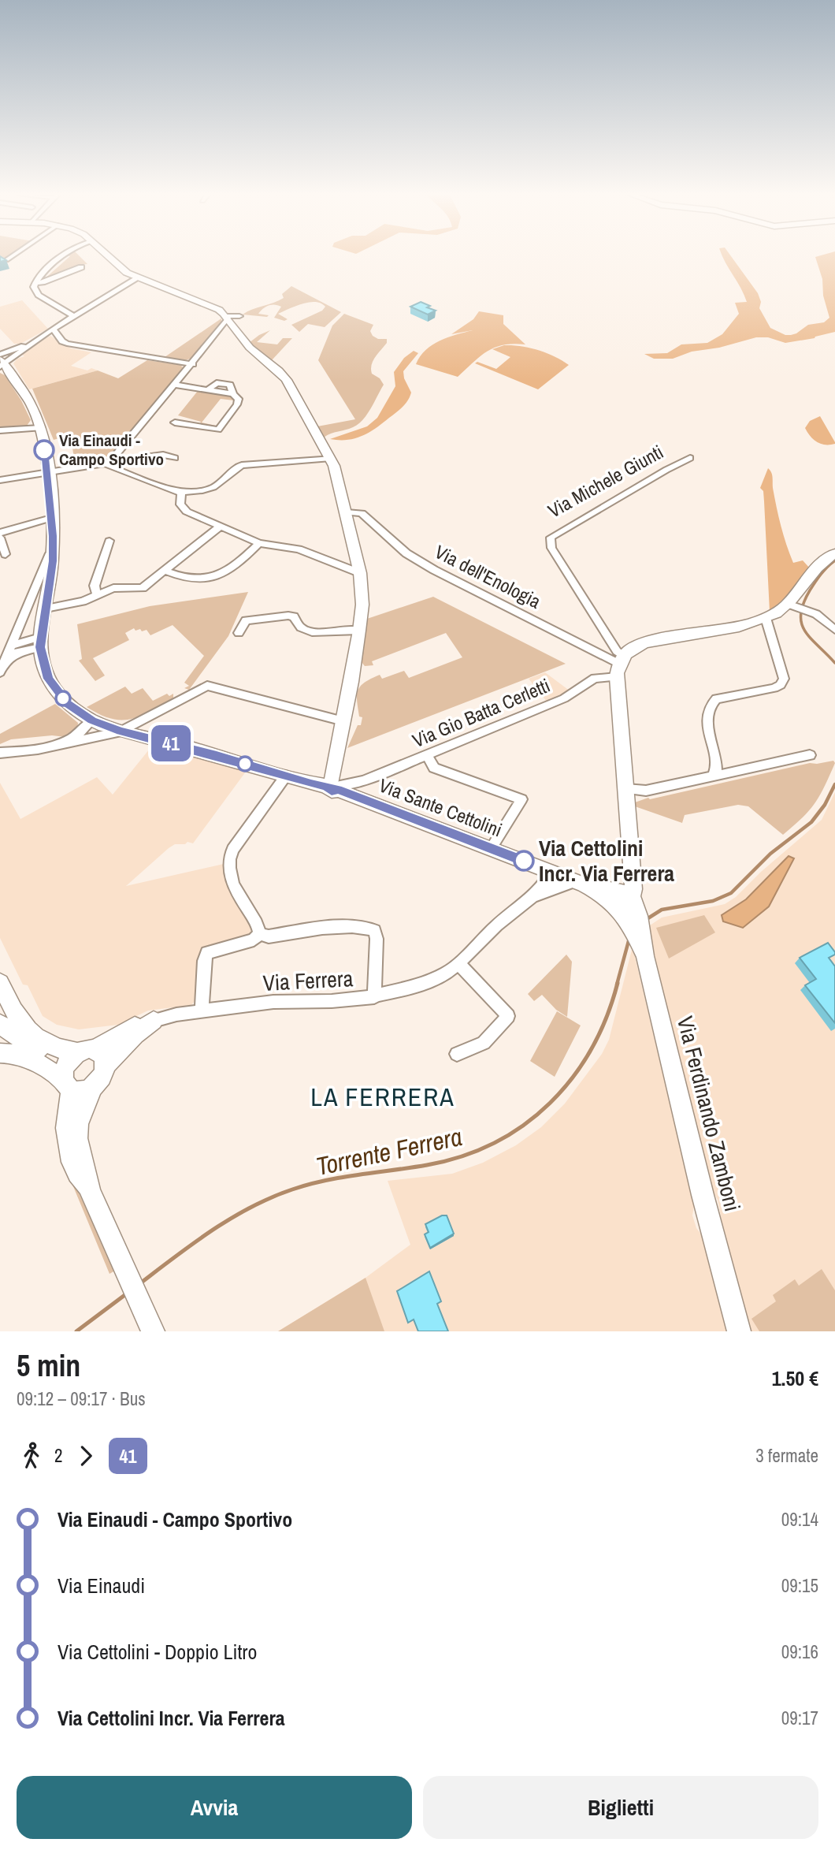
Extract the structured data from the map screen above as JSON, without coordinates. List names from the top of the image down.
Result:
{
  "streets": {
    "street": [
      "Via Michele Giunti",
      "Via dell'Enologia",
      "Via Gio Batta Cerletti",
      "Via Sante Cettolini",
      "Via Ferrera",
      "Via Ferdinando Zamboni"
    ]
  },
  "crossings": [
    ["Via Michele Giunti", "Via dell'Enologia"],
    ["Via Michele Giunti", "Via Gio Batta Cerletti"],
    ["Via dell'Enologia", "Via Gio Batta Cerletti"],
    ["Via Gio Batta Cerletti", "Via Sante Cettolini"],
    ["Via Sante Cettolini", "Via Ferrera"],
    ["Via Sante Cettolini", "Via Ferdinando Zamboni"]
  ],
  "districts": ["LA FERRERA"],
  "water": ["Torrente Ferrera"],
  "places": ["Via Einaudi - Campo Sportivo", "Via Cettolini Incr. Via Ferrera"],
  "lines": ["bus line 41"],
  "page": {
    "on_map": "41",
    "heading": ["5 min", "09:12 – 09:17 · Bus", "1.50 €"],
    "legs": ["2", "41", "3 fermate"],
    "list": [
      {
        "name": "Via Einaudi - Campo Sportivo",
        "value": "09:14"
      },
      {
        "name": "Via Einaudi",
        "value": "09:15"
      },
      {
        "name": "Via Cettolini - Doppio Litro",
        "value": "09:16"
      },
      {
        "name": "Via Cettolini Incr. Via Ferrera",
        "value": "09:17"
      }
    ],
    "buttons": ["Avvia", "Biglietti"]
  }
}
